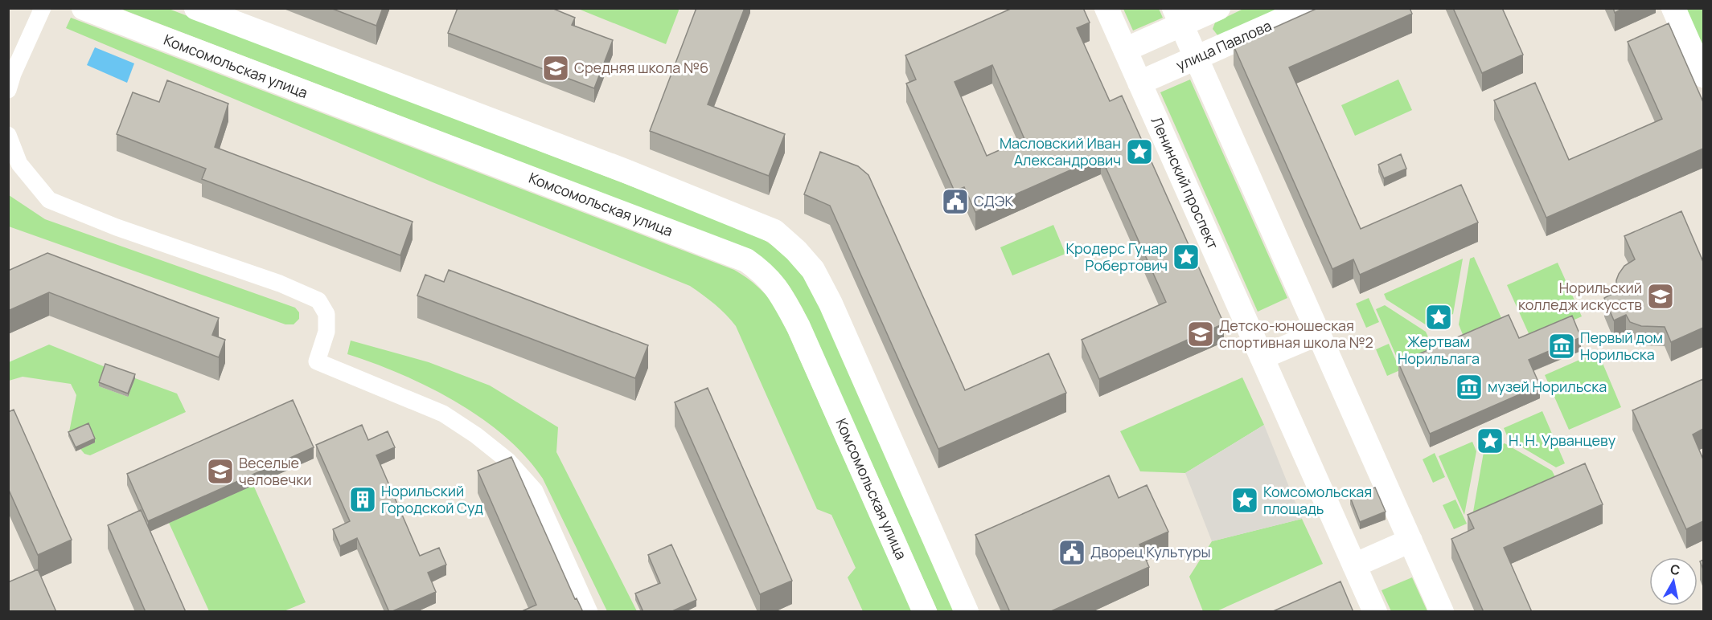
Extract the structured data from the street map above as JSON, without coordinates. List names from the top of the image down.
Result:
{
  "streets": {
    "street": ["улица Павлова", "Комсомольская улица", "Ленинский проспект"]
  },
  "crossings": [
    ["улица Павлова", "Ленинский проспект"]
  ],
  "places": {
    "school or university": [
      "Средняя школа №6",
      "Норильский колледж искусств",
      "Детско-юношеская спортивная школа №2",
      "Веселые человечки"
    ],
    "place": [
      "Масловский Иван Александрович",
      "Кродерс Гунар Робертович",
      "Жертвам Норильлага",
      "Н. Н. Урванцеву",
      "Комсомольская площадь"
    ],
    "public building": ["СДЭК", "Дворец Культуры"],
    "museum": ["Первый дом Норильска", "музей Норильска"],
    "building": ["Норильский Городской Суд"]
  },
  "north": "top"
}
